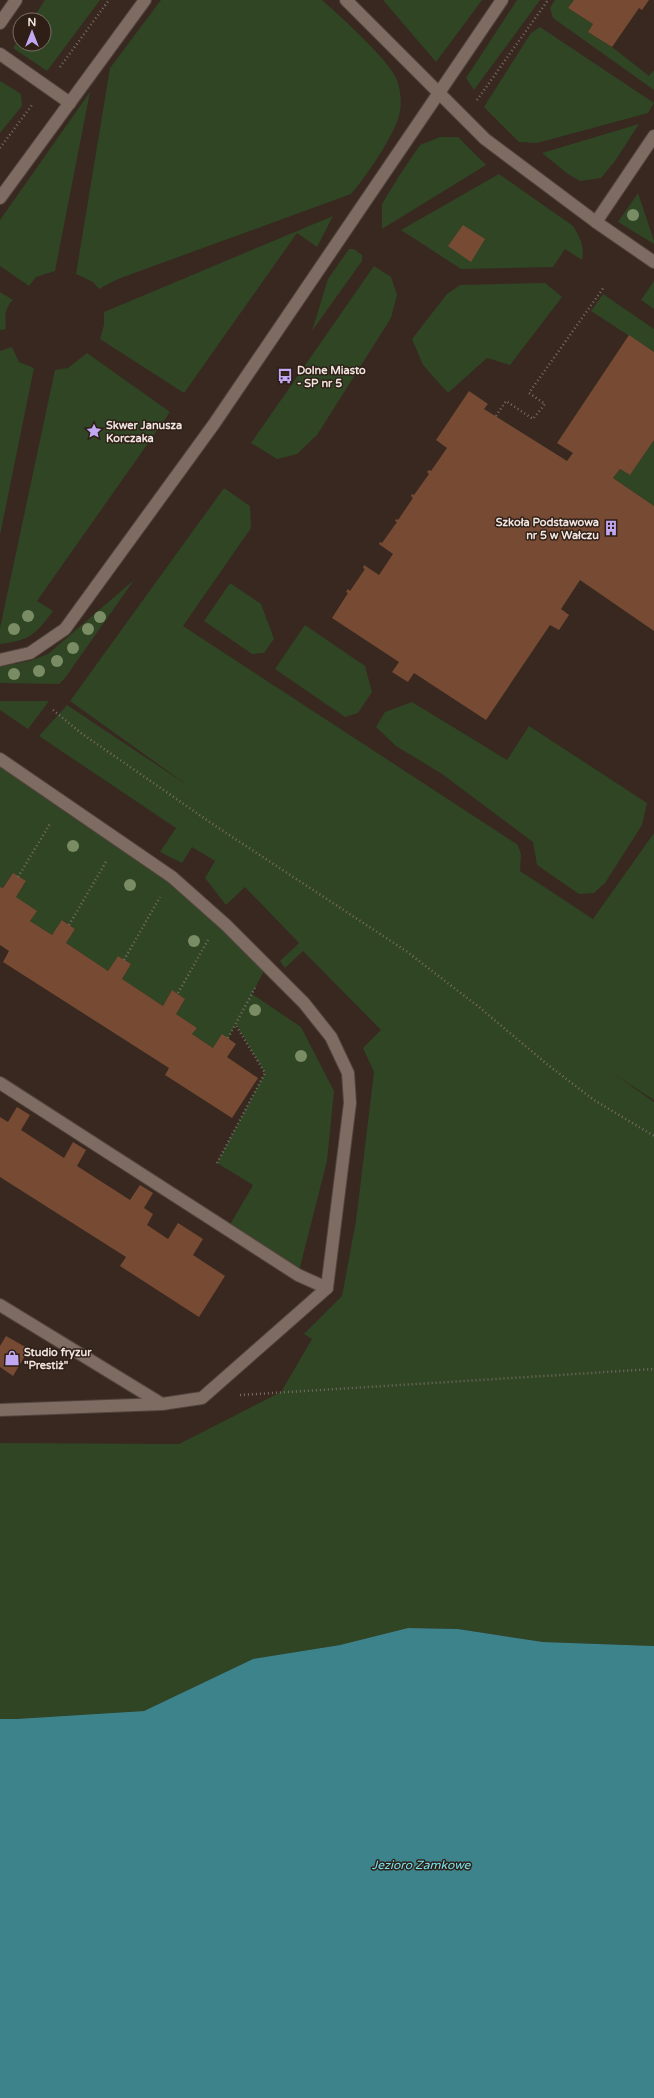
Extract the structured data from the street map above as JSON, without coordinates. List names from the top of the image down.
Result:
{
  "water": ["Jezioro Zamkowe"],
  "places": {
    "bus stop": ["Dolne Miasto - SP nr 5"],
    "place": ["Skwer Janusza Korczaka"],
    "building": ["Szkoła Podstawowa nr 5 w Wałczu"],
    "shop": ["Studio fryzur \"Prestiż\""]
  },
  "north": "top"
}
